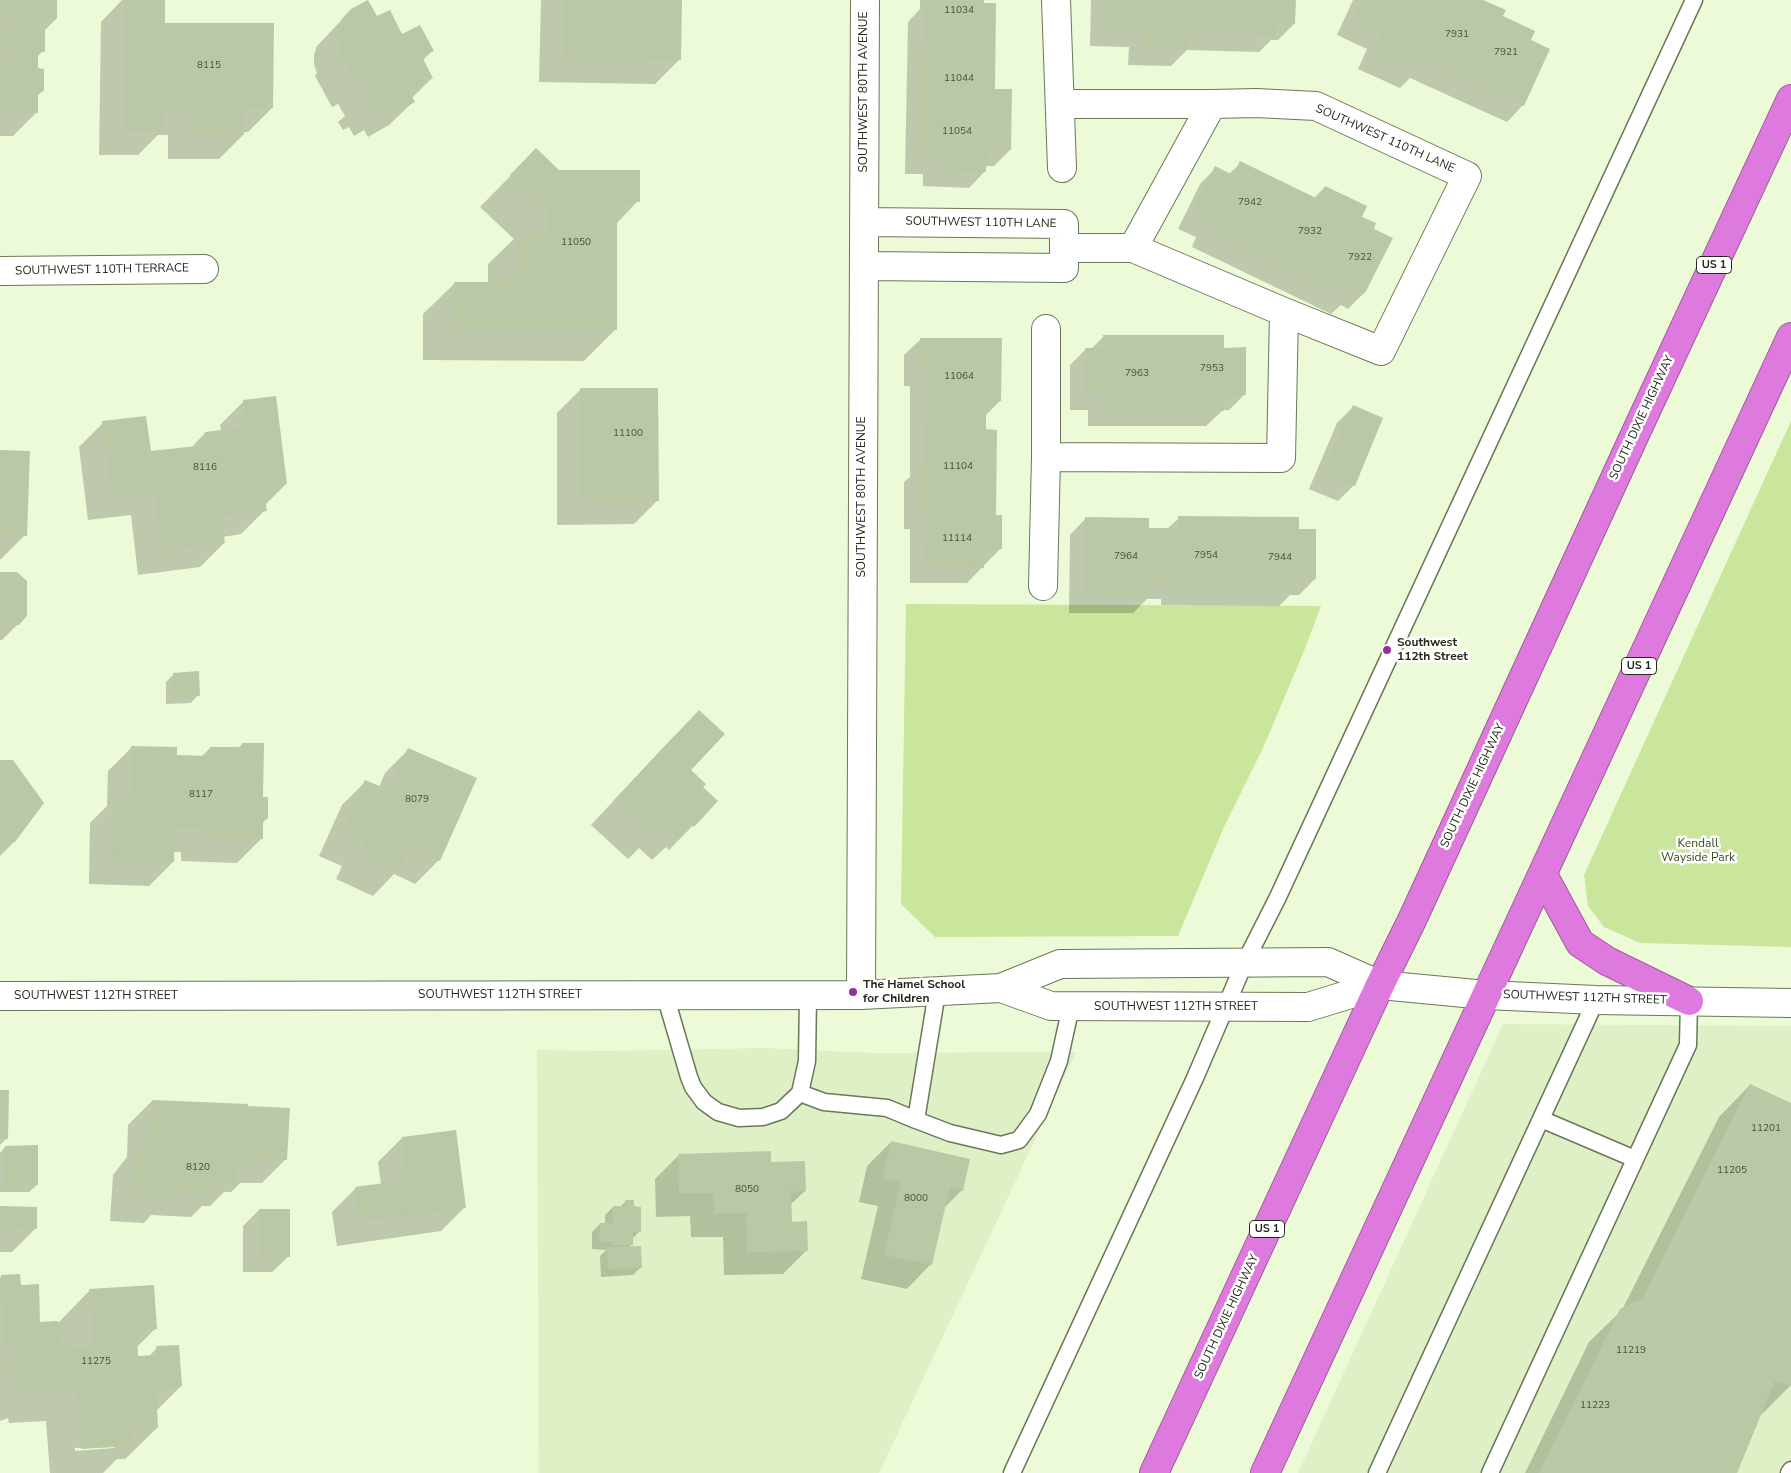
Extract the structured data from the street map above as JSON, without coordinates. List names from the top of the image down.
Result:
{
  "streets": {
    "highway": ["US 1", "SOUTH DIXIE HIGHWAY"],
    "street": [
      "SOUTHWEST 80TH AVENUE",
      "SOUTHWEST 110TH LANE",
      "SOUTHWEST 110TH TERRACE",
      "SOUTHWEST 112TH STREET"
    ]
  },
  "crossings": [
    ["SOUTHWEST 80TH AVENUE", "SOUTHWEST 110TH LANE"],
    ["SOUTHWEST 80TH AVENUE", "SOUTHWEST 112TH STREET"],
    ["US 1", "SOUTHWEST 112TH STREET"],
    ["SOUTH DIXIE HIGHWAY", "SOUTHWEST 112TH STREET"]
  ],
  "parks": ["Kendall Wayside Park"],
  "places": ["Southwest 112th Street", "The Hamel School for Children"],
  "house_numbers": [
    "11034",
    "7931",
    "7921",
    "8115",
    "11044",
    "11054",
    "7942",
    "7932",
    "11050",
    "7922",
    "7953",
    "7963",
    "11064",
    "11100",
    "11104",
    "8116",
    "11114",
    "7954",
    "7964",
    "7944",
    "8117",
    "8079",
    "11201",
    "8120",
    "11205",
    "8050",
    "8000",
    "11219",
    "11275",
    "11223"
  ]
}
